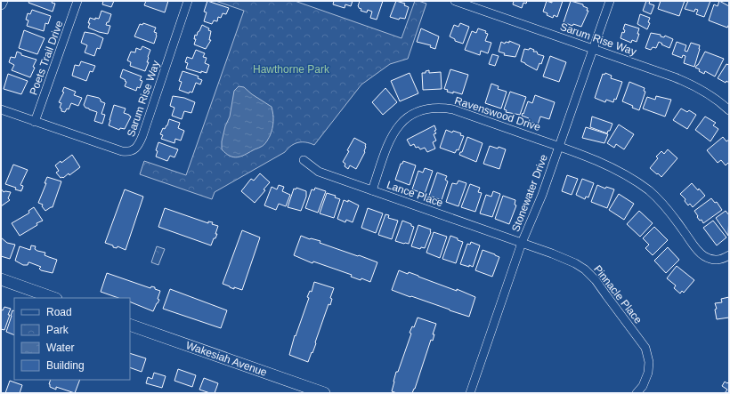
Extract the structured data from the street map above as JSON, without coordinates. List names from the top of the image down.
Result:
{
  "streets": {
    "main road": ["Wakesiah Avenue"],
    "street": [
      "Sarum Rise Way",
      "Poets Trail Drive",
      "Ravenswood Drive",
      "Stonewater Drive",
      "Lance Place",
      "Pinnacle Place"
    ]
  },
  "crossings": [
    ["Sarum Rise Way", "Poets Trail Drive"],
    ["Sarum Rise Way", "Stonewater Drive"],
    ["Ravenswood Drive", "Stonewater Drive"],
    ["Ravenswood Drive", "Lance Place"],
    ["Stonewater Drive", "Lance Place"],
    ["Stonewater Drive", "Pinnacle Place"],
    ["Lance Place", "Pinnacle Place"]
  ],
  "parks": ["Hawthorne Park"],
  "legend": [
    "Road",
    "Park",
    "Water",
    "Building"
  ]
}
